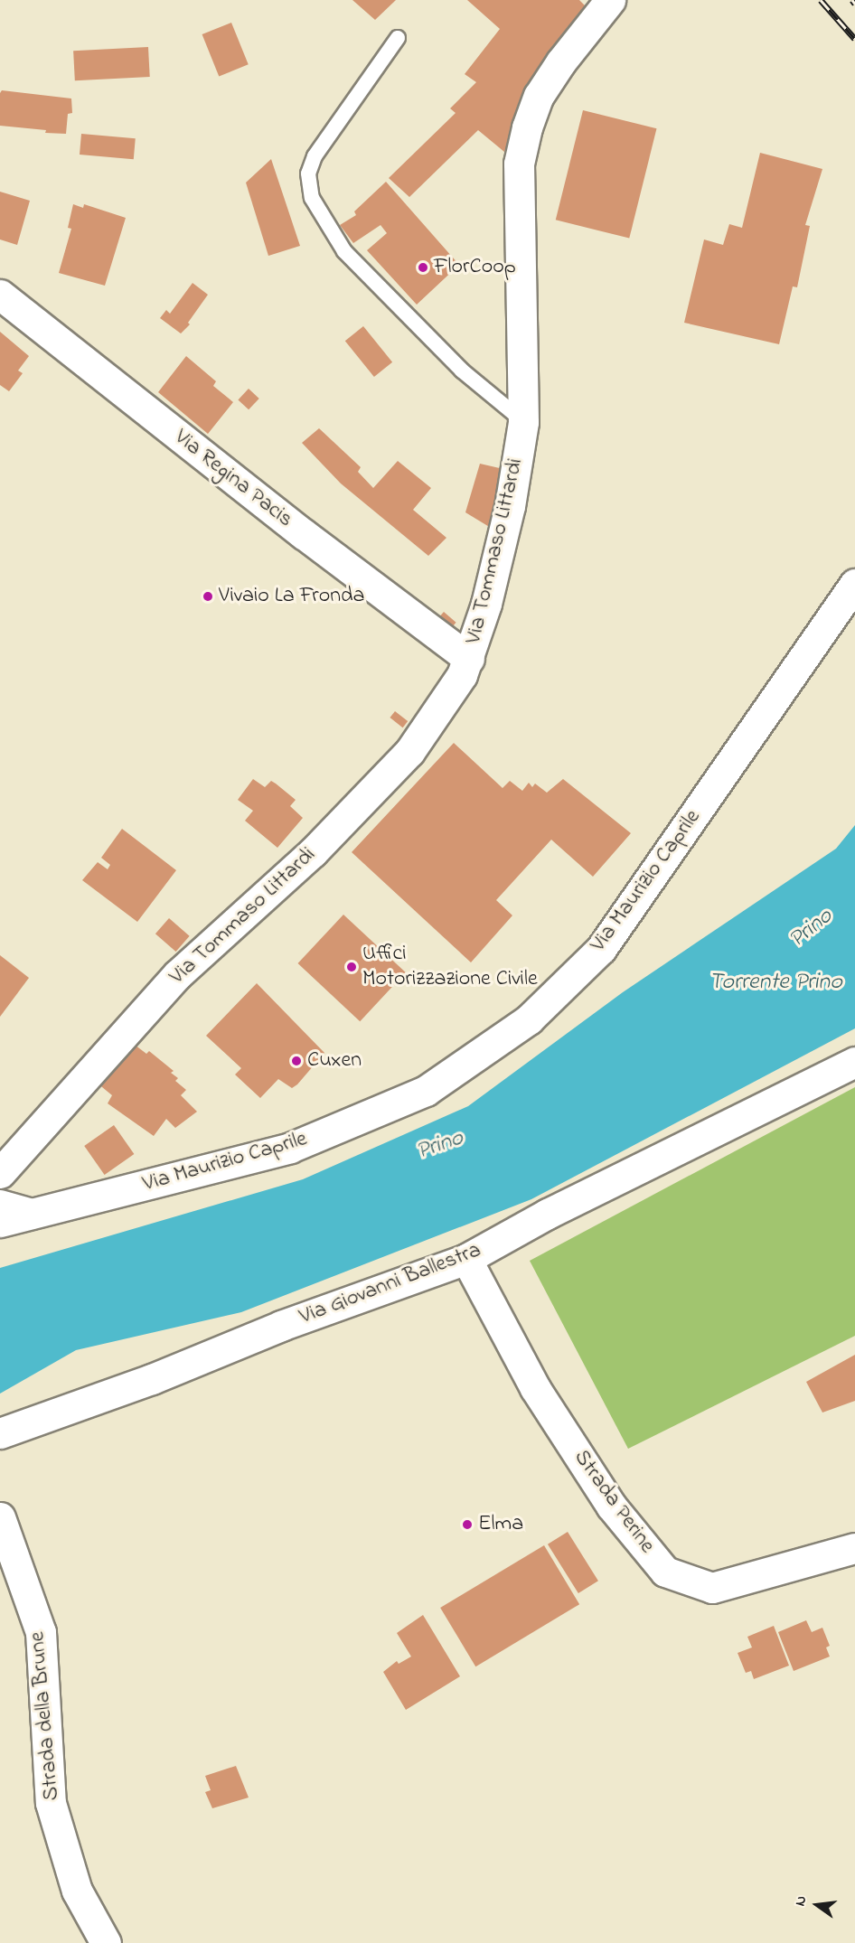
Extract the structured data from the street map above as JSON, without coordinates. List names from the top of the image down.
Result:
{
  "streets": {
    "street": [
      "Via Regina Pacis",
      "Via Tommaso Littardi",
      "Via Maurizio Caprile",
      "Via Giovanni Ballestra",
      "Strada Perine",
      "Strada della Brune"
    ]
  },
  "crossings": [
    ["Via Regina Pacis", "Via Tommaso Littardi"],
    ["Via Giovanni Ballestra", "Strada Perine"]
  ],
  "water": ["Prino", "Torrente Prino"],
  "places": [
    "FlorCoop",
    "Vivaio La Fronda",
    "Uffici Motorizzazione Civile",
    "Cuxen",
    "Elma"
  ],
  "north": "left"
}
